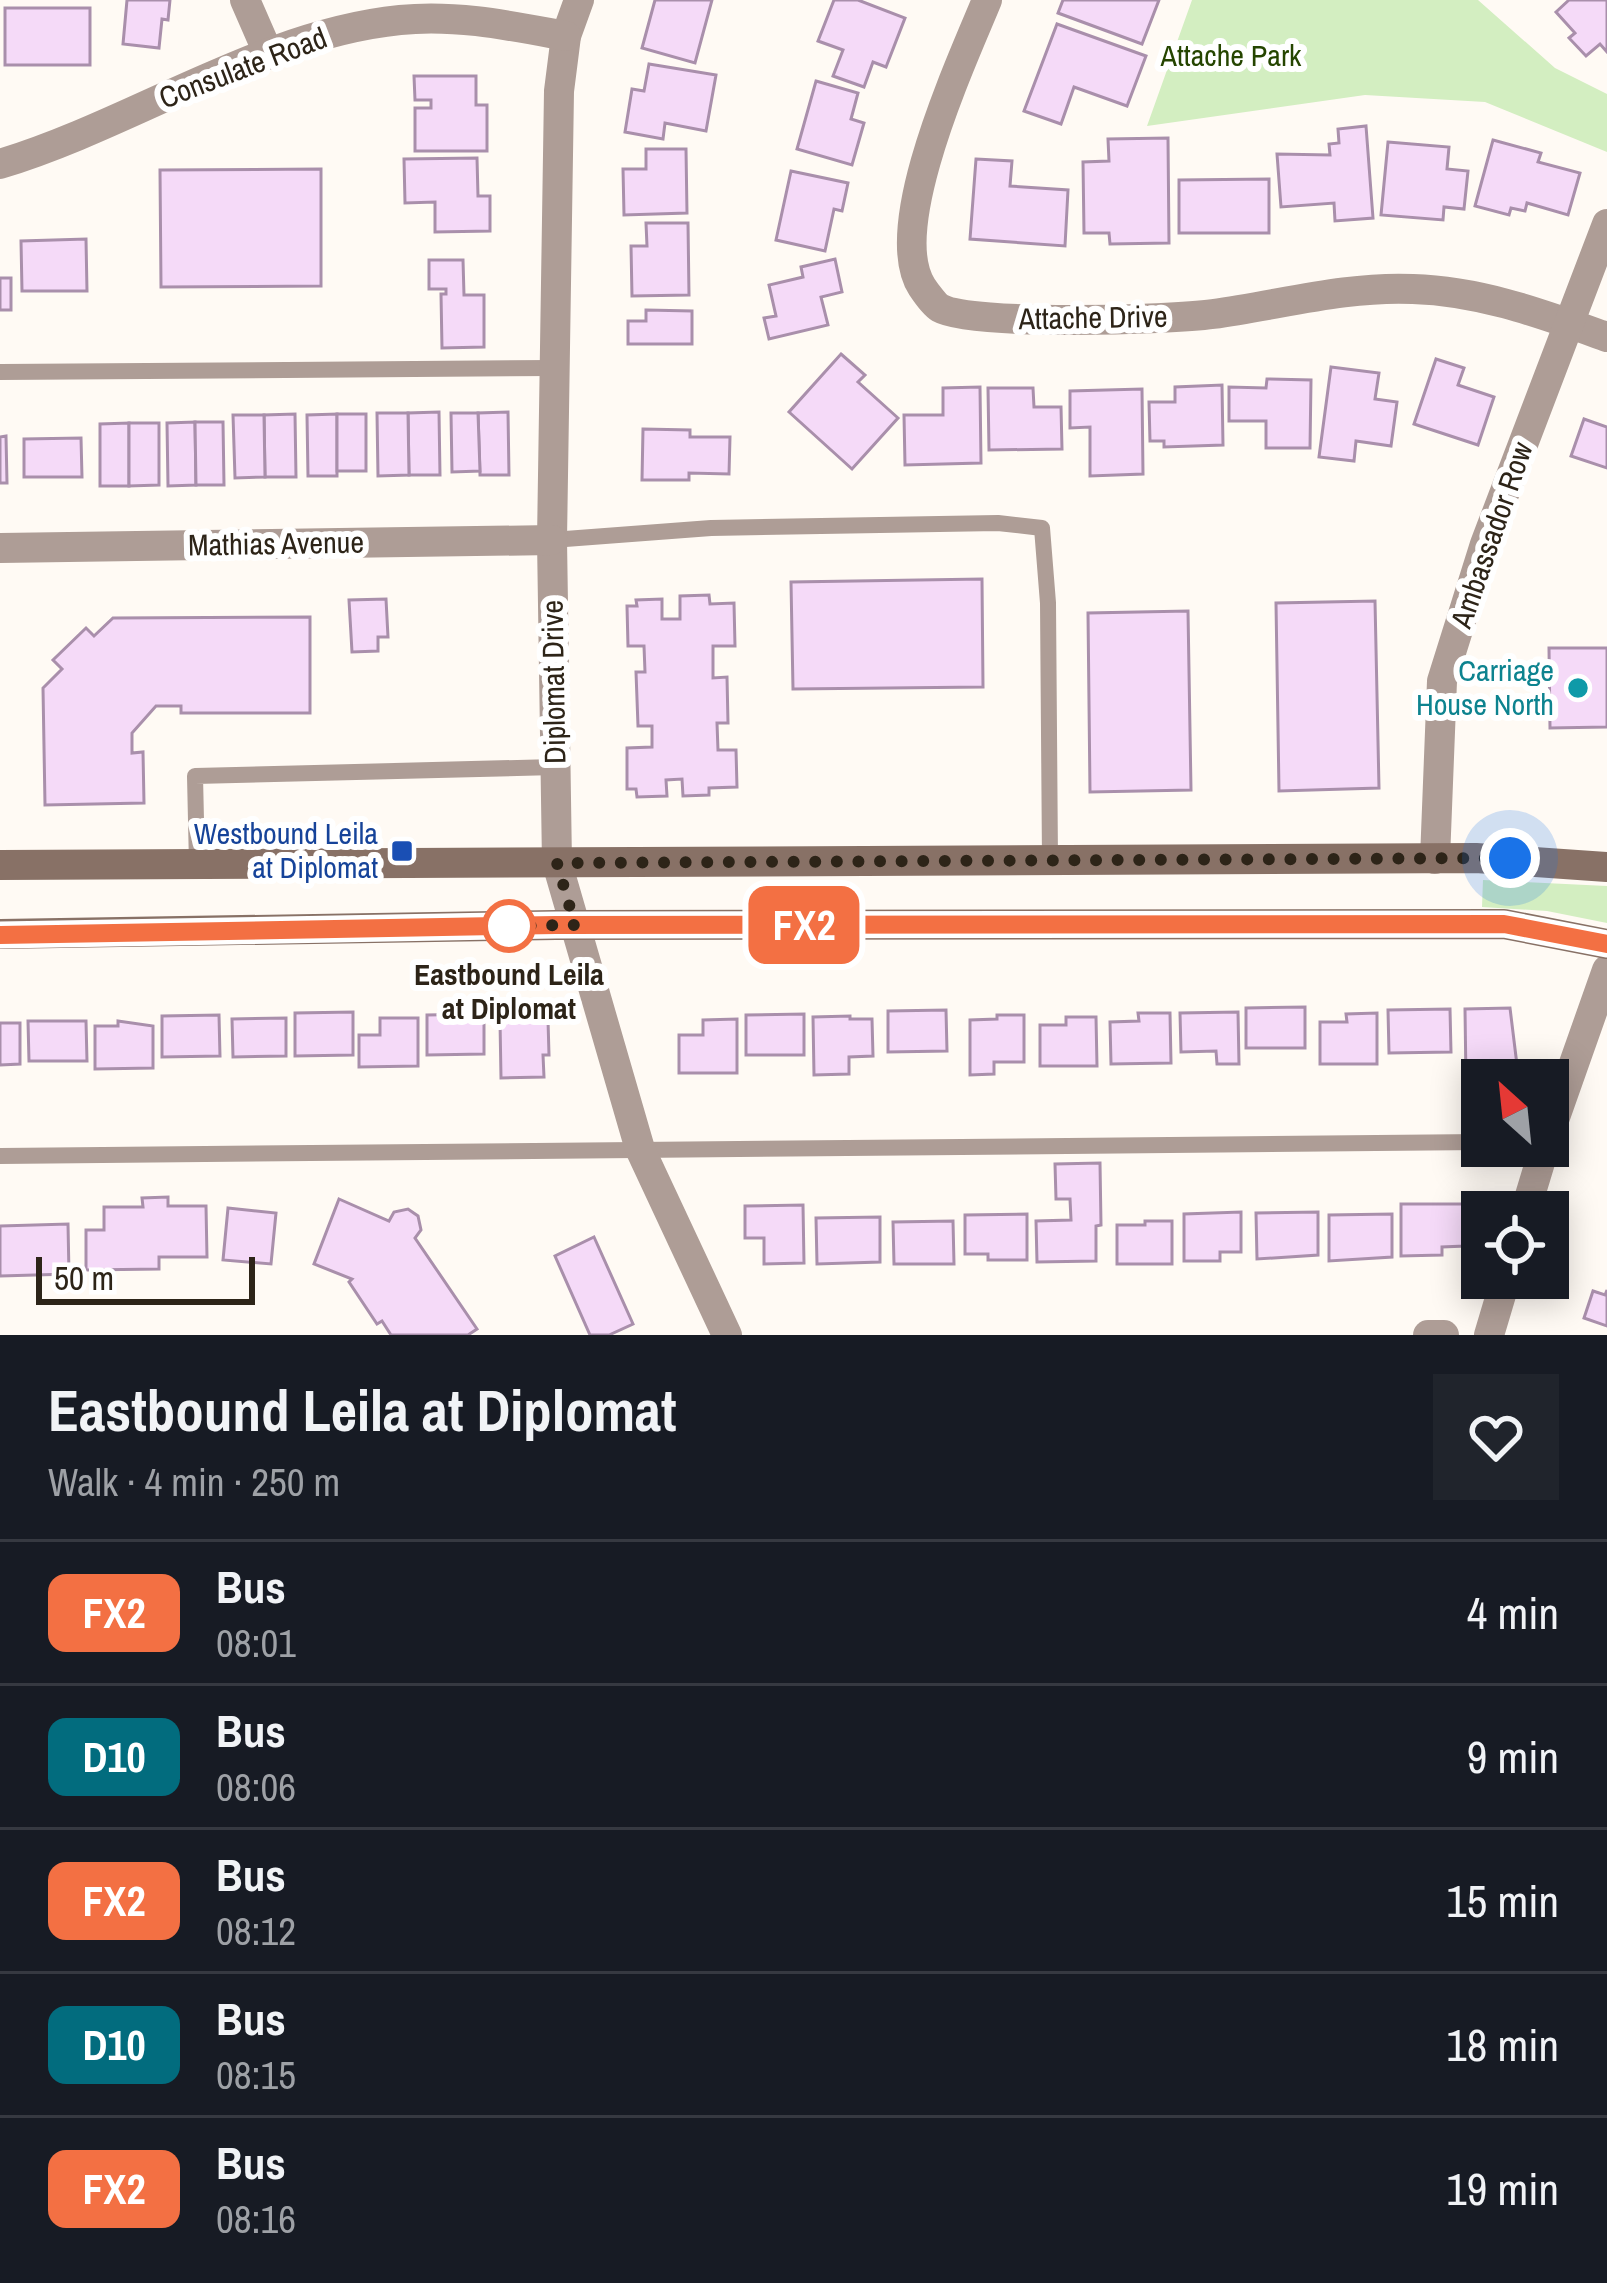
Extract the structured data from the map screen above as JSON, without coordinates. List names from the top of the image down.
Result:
{
  "streets": {
    "street": [
      "Consulate Road",
      "Attache Drive",
      "Ambassador Row",
      "Mathias Avenue",
      "Diplomat Drive"
    ]
  },
  "crossings": [
    ["Consulate Road", "Diplomat Drive"],
    ["Attache Drive", "Ambassador Row"],
    ["Mathias Avenue", "Diplomat Drive"]
  ],
  "parks": ["Attache Park"],
  "places": {
    "other": ["Carriage House North", "Eastbound Leila at Diplomat"],
    "transit": ["Westbound Leila at Diplomat"]
  },
  "lines": ["bus line FX2"],
  "scale_bar": "50 m",
  "north": "top left",
  "page": {
    "on_map": "FX2",
    "scale": "50 m",
    "heading": ["Eastbound Leila at Diplomat", "Walk · 4 min · 250 m"],
    "list": [
      {
        "mark": "FX2",
        "name": "Bus",
        "note": "08:01",
        "value": "4 min"
      },
      {
        "mark": "D10",
        "name": "Bus",
        "note": "08:06",
        "value": "9 min"
      },
      {
        "mark": "FX2",
        "name": "Bus",
        "note": "08:12",
        "value": "15 min"
      },
      {
        "mark": "D10",
        "name": "Bus",
        "note": "08:15",
        "value": "18 min"
      },
      {
        "mark": "FX2",
        "name": "Bus",
        "note": "08:16",
        "value": "19 min"
      }
    ]
  }
}
